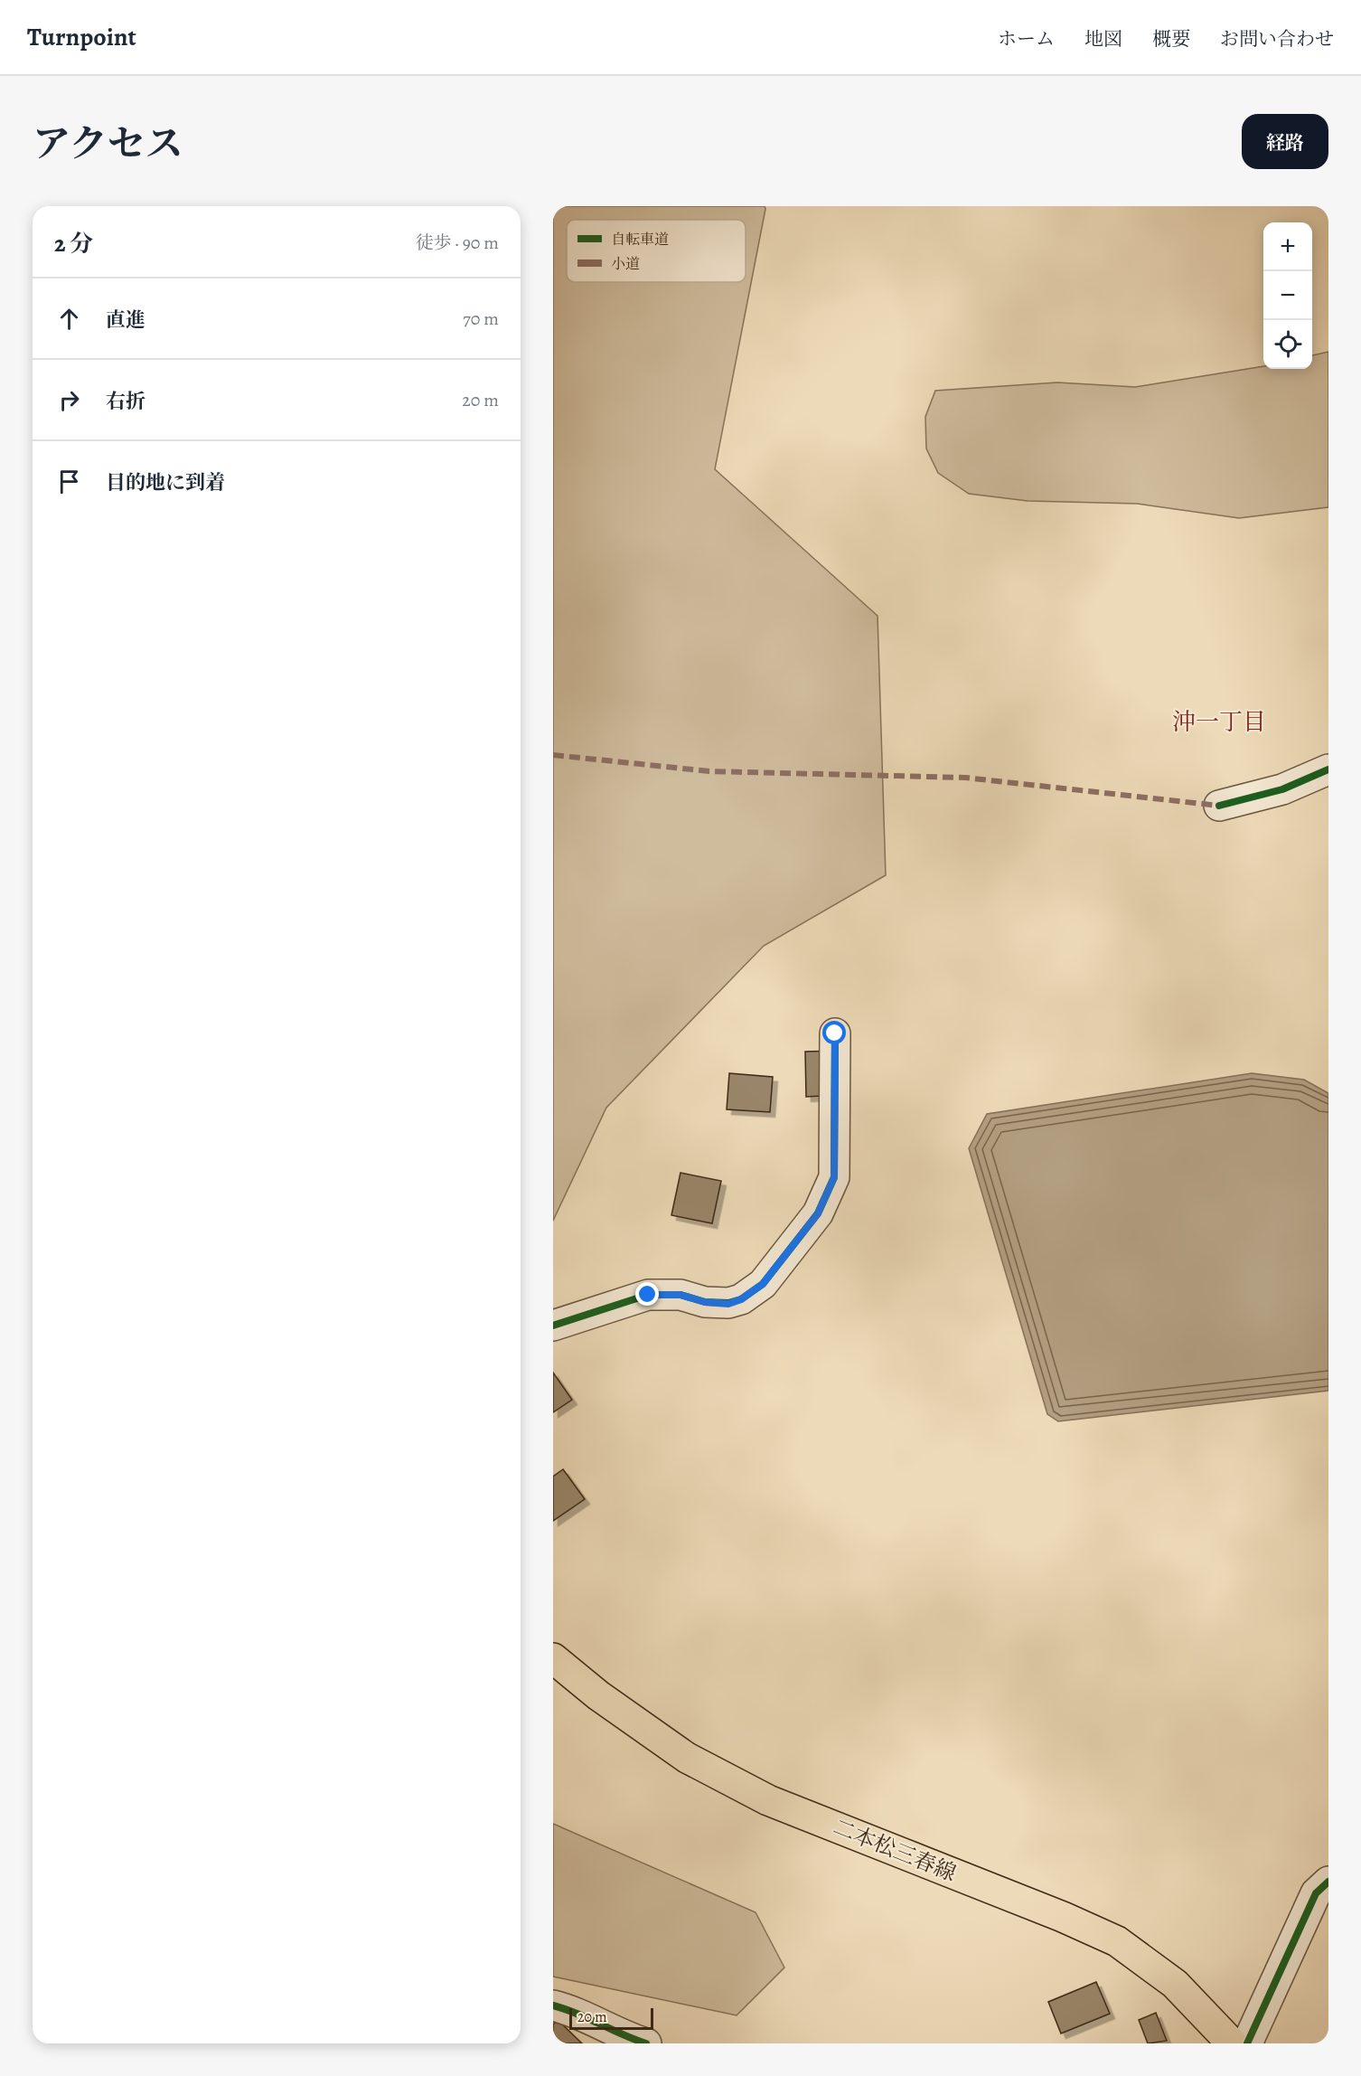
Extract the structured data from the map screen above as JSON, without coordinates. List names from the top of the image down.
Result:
{
  "streets": {
    "main road": ["二本松三春線"]
  },
  "districts": ["沖一丁目"],
  "legend": ["自転車道", "小道"],
  "scale_bar": "20 m",
  "page": {
    "header": "Turnpoint",
    "nav": [
      "ホーム",
      "地図",
      "概要",
      "お問い合わせ"
    ],
    "title": "アクセス",
    "buttons": "経路",
    "heading": ["2 分", "徒歩 · 90 m"],
    "map_buttons": ["+", "−"],
    "list": [
      ["直進", "70 m"],
      ["右折", "20 m"],
      "目的地に到着"
    ],
    "scale": "20 m"
  }
}
